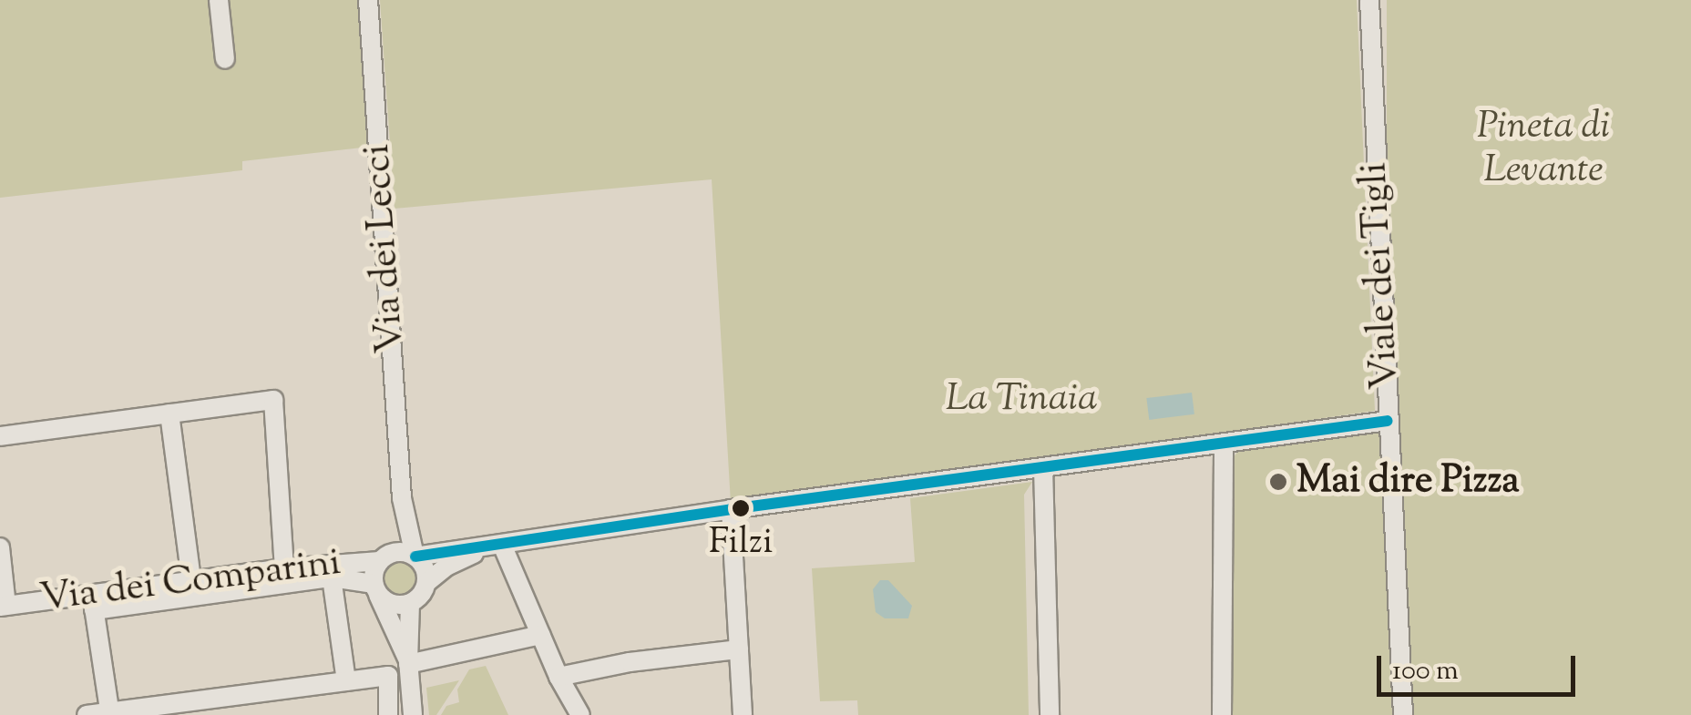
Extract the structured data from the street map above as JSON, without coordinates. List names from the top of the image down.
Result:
{
  "streets": {
    "street": ["Via dei Lecci", "Viale dei Tigli", "Via dei Comparini"]
  },
  "crossings": [
    ["Via dei Lecci", "Via dei Comparini"]
  ],
  "parks": ["Pineta di Levante", "La Tinaia"],
  "places": ["Mai dire Pizza", "Filzi"],
  "scale_bar": "100 m"
}
